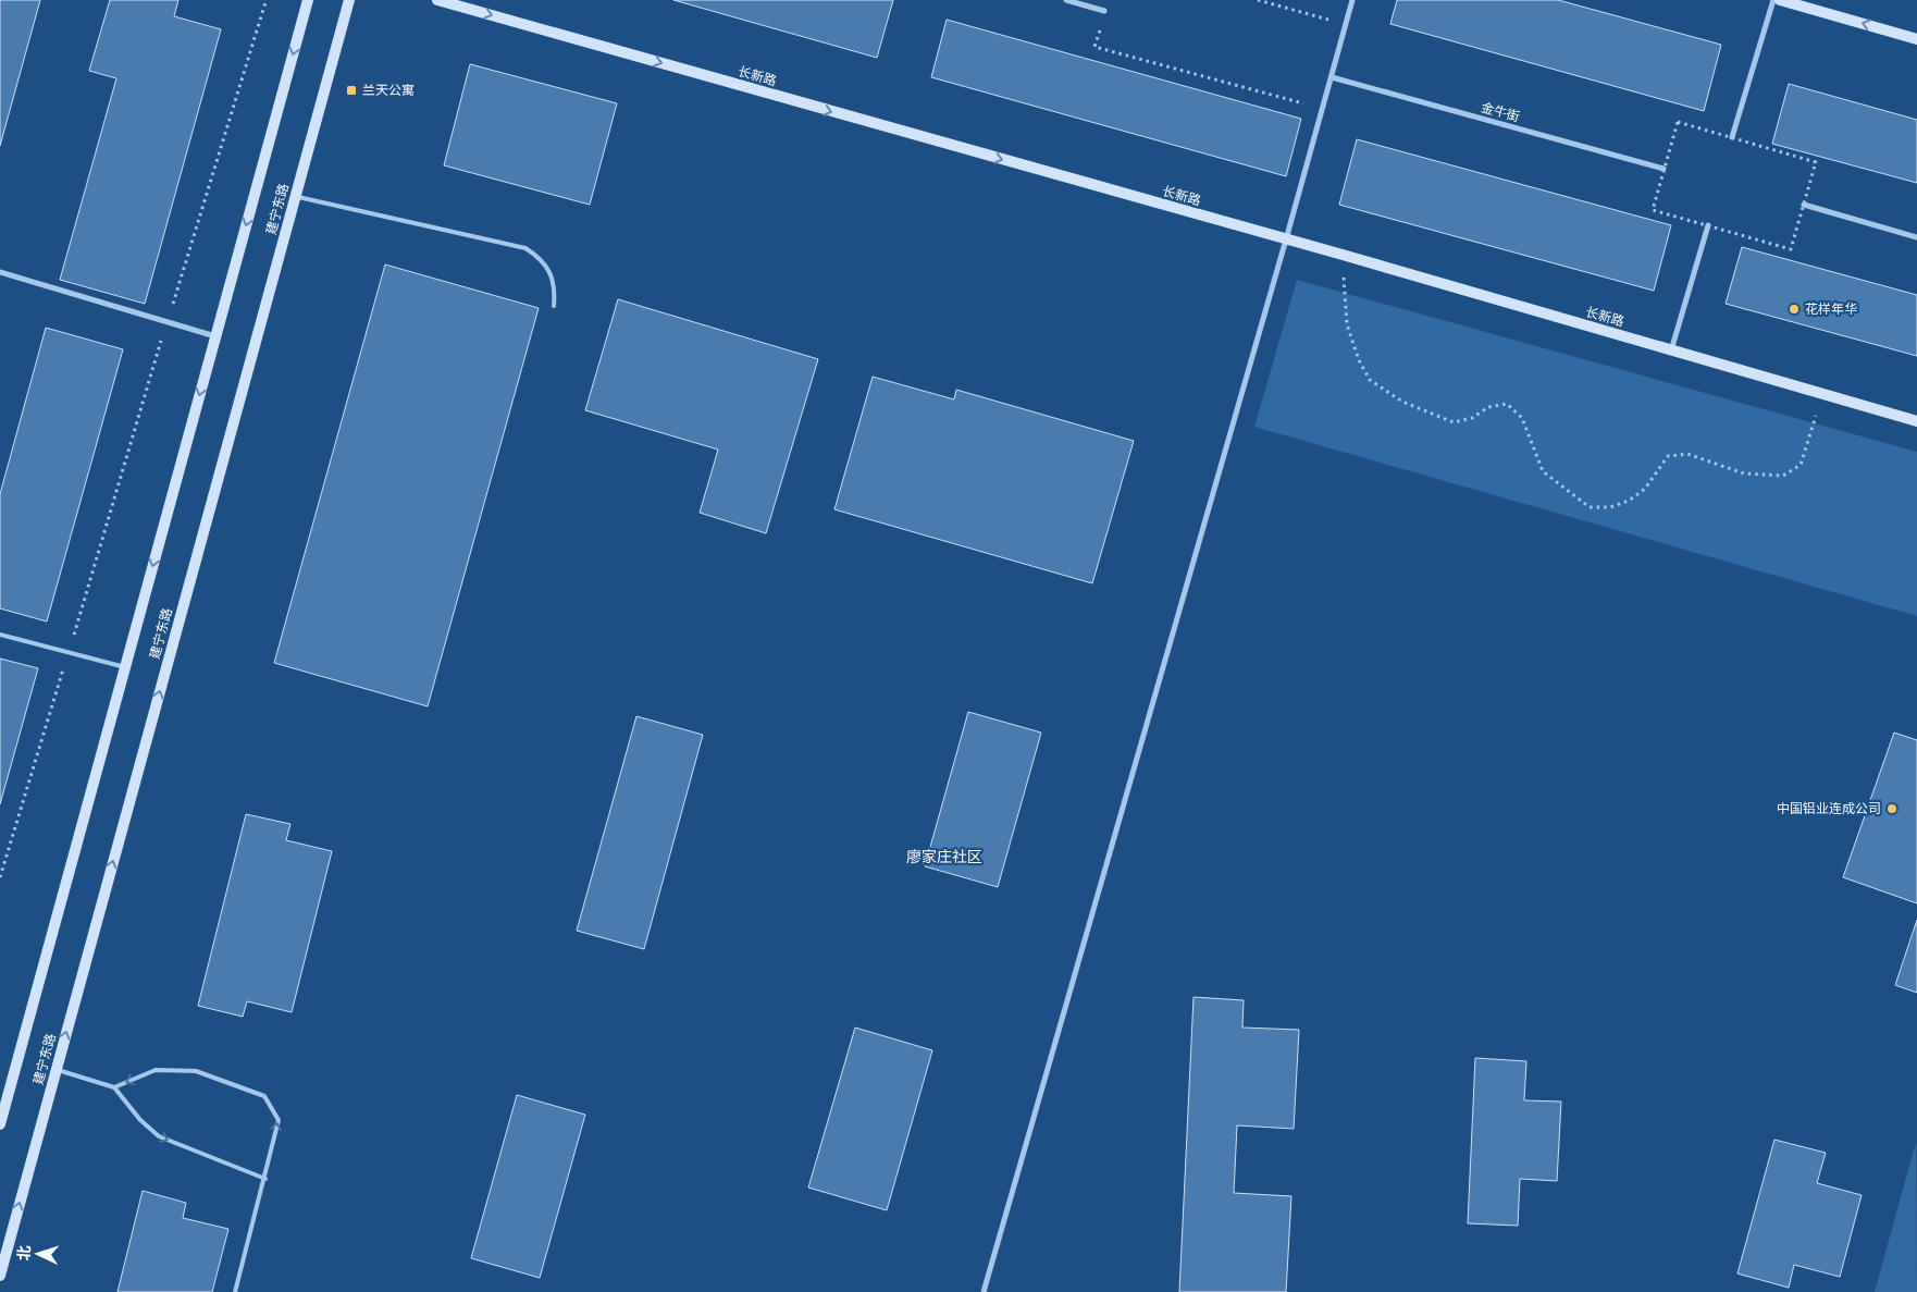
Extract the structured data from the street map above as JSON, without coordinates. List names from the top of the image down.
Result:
{
  "streets": {
    "main road": ["长新路", "建宁东路"],
    "street": ["金牛街"]
  },
  "one_way": ["长新路"],
  "districts": ["廖家庄社区"],
  "places": {
    "transit": ["兰天公寓"],
    "other": ["花样年华", "中国铝业连成公司"]
  },
  "north": "left"
}
